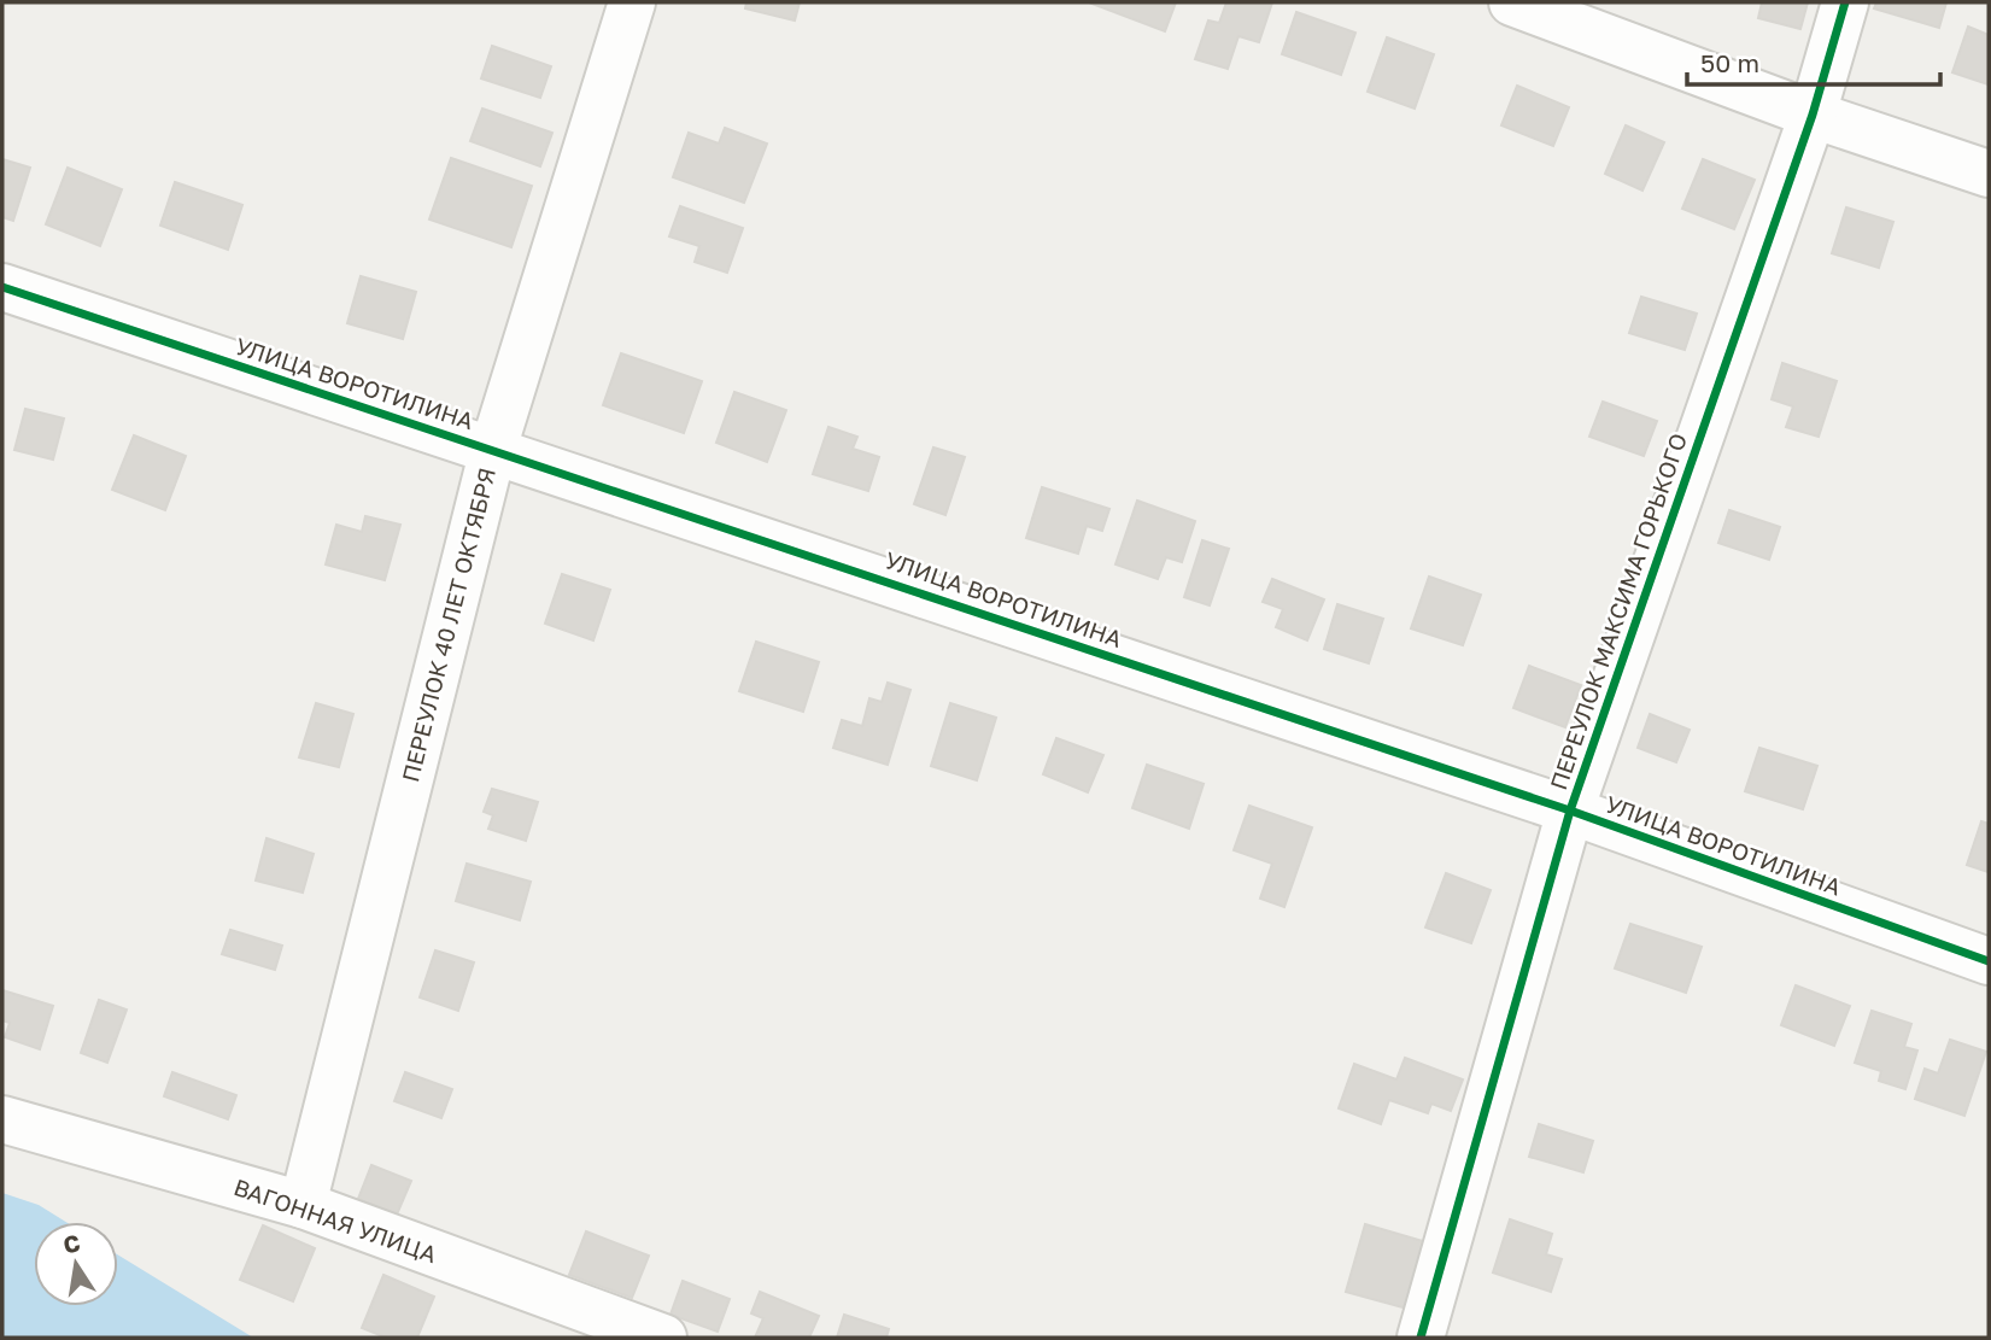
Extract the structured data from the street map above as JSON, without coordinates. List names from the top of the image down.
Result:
{
  "streets": {
    "street": [
      "УЛИЦА ВОРОТИЛИНА",
      "ПЕРЕУЛОК МАКСИМА ГОРЬКОГО",
      "ПЕРЕУЛОК 40 ЛЕТ ОКТЯБРЯ",
      "ВАГОННАЯ УЛИЦА"
    ]
  },
  "crossings": [
    ["УЛИЦА ВОРОТИЛИНА", "ПЕРЕУЛОК МАКСИМА ГОРЬКОГО"],
    ["УЛИЦА ВОРОТИЛИНА", "ПЕРЕУЛОК 40 ЛЕТ ОКТЯБРЯ"],
    ["ПЕРЕУЛОК 40 ЛЕТ ОКТЯБРЯ", "ВАГОННАЯ УЛИЦА"]
  ],
  "scale_bar": "50 m",
  "north": "top"
}
